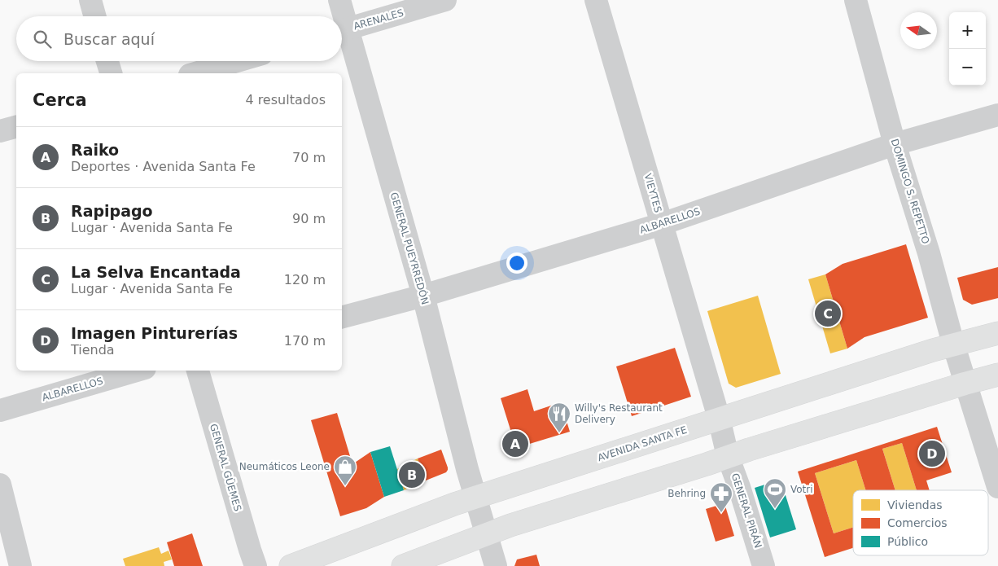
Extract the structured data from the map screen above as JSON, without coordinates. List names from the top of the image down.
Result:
{
  "streets": {
    "main road": ["AVENIDA SANTA FE"],
    "street": [
      "ARENALES",
      "DOMINGO S. REPETTO",
      "VIEYTES",
      "ALBARELLOS",
      "GENERAL PUEYRREDÓN",
      "GENERAL GÜEMES",
      "GENERAL PIRÁN"
    ]
  },
  "crossings": [
    ["DOMINGO S. REPETTO", "ALBARELLOS"],
    ["DOMINGO S. REPETTO", "AVENIDA SANTA FE"],
    ["VIEYTES", "ALBARELLOS"],
    ["VIEYTES", "AVENIDA SANTA FE"],
    ["VIEYTES", "GENERAL PIRÁN"],
    ["ALBARELLOS", "GENERAL PUEYRREDÓN"],
    ["GENERAL PUEYRREDÓN", "AVENIDA SANTA FE"]
  ],
  "places": {
    "restaurant": ["Willy's Restaurant Delivery"],
    "shop": ["Neumáticos Leone"],
    "sports": ["Votri"],
    "pharmacy": ["Behring"]
  },
  "legend": ["Viviendas", "Comercios", "Público"],
  "north": "left",
  "page": {
    "map_buttons": ["+", "−"],
    "search": "Buscar aquí",
    "heading": ["Cerca", "4 resultados"],
    "list": [
      {
        "mark": "A",
        "name": "Raiko",
        "note": "Deportes · Avenida Santa Fe",
        "value": "70 m"
      },
      {
        "mark": "B",
        "name": "Rapipago",
        "note": "Lugar · Avenida Santa Fe",
        "value": "90 m"
      },
      {
        "mark": "C",
        "name": "La Selva Encantada",
        "note": "Lugar · Avenida Santa Fe",
        "value": "120 m"
      },
      {
        "mark": "D",
        "name": "Imagen Pinturerías",
        "note": "Tienda",
        "value": "170 m"
      }
    ],
    "pins": [
      "C",
      "A",
      "D",
      "B"
    ]
  }
}
